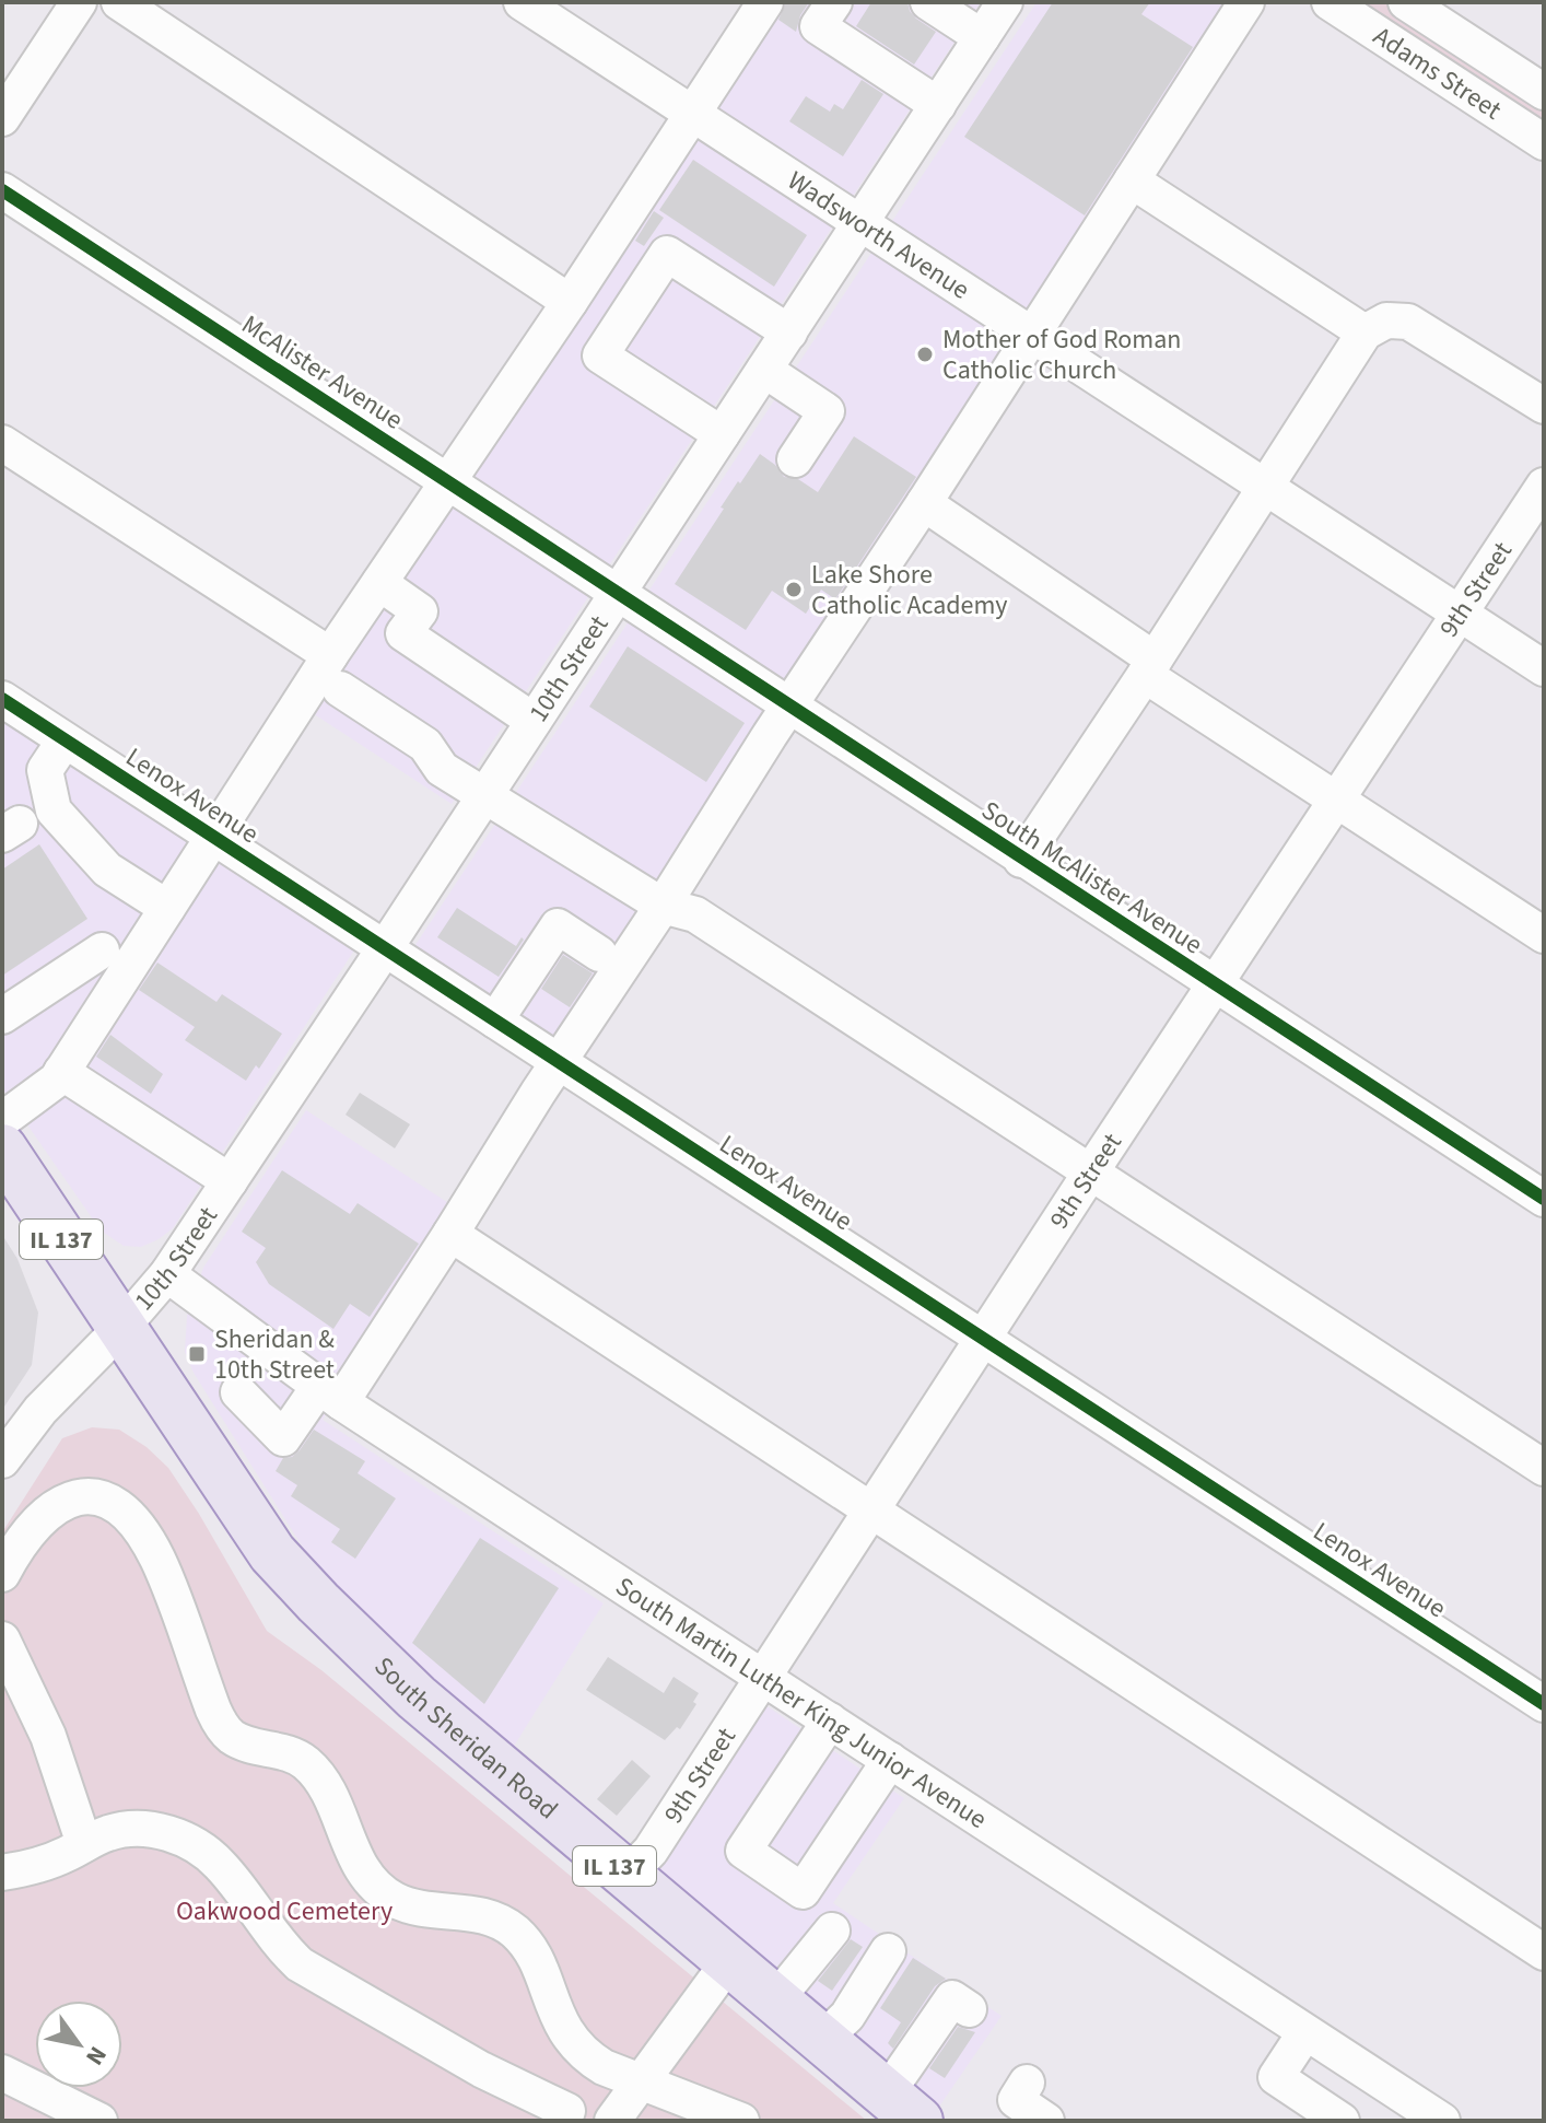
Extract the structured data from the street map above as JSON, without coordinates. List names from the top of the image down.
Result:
{
  "streets": {
    "highway": ["IL 137", "South Sheridan Road"],
    "street": [
      "Adams Street",
      "Wadsworth Avenue",
      "McAlister Avenue",
      "9th Street",
      "10th Street",
      "Lenox Avenue",
      "South McAlister Avenue",
      "South Martin Luther King Junior Avenue"
    ]
  },
  "crossings": [
    ["Wadsworth Avenue", "9th Street"],
    ["Wadsworth Avenue", "10th Street"],
    ["McAlister Avenue", "10th Street"],
    ["McAlister Avenue", "South McAlister Avenue"],
    ["9th Street", "Lenox Avenue"],
    ["9th Street", "South McAlister Avenue"],
    ["9th Street", "South Martin Luther King Junior Avenue"],
    ["9th Street", "South Sheridan Road"],
    ["10th Street", "Lenox Avenue"],
    ["10th Street", "South McAlister Avenue"],
    ["10th Street", "IL 137"],
    ["10th Street", "South Martin Luther King Junior Avenue"],
    ["10th Street", "South Sheridan Road"],
    ["IL 137", "South Sheridan Road"]
  ],
  "parks": ["Oakwood Cemetery"],
  "places": {
    "other": ["Mother of God Roman Catholic Church", "Lake Shore Catholic Academy"],
    "transit": ["Sheridan & 10th Street"]
  },
  "north": "bottom right"
}
